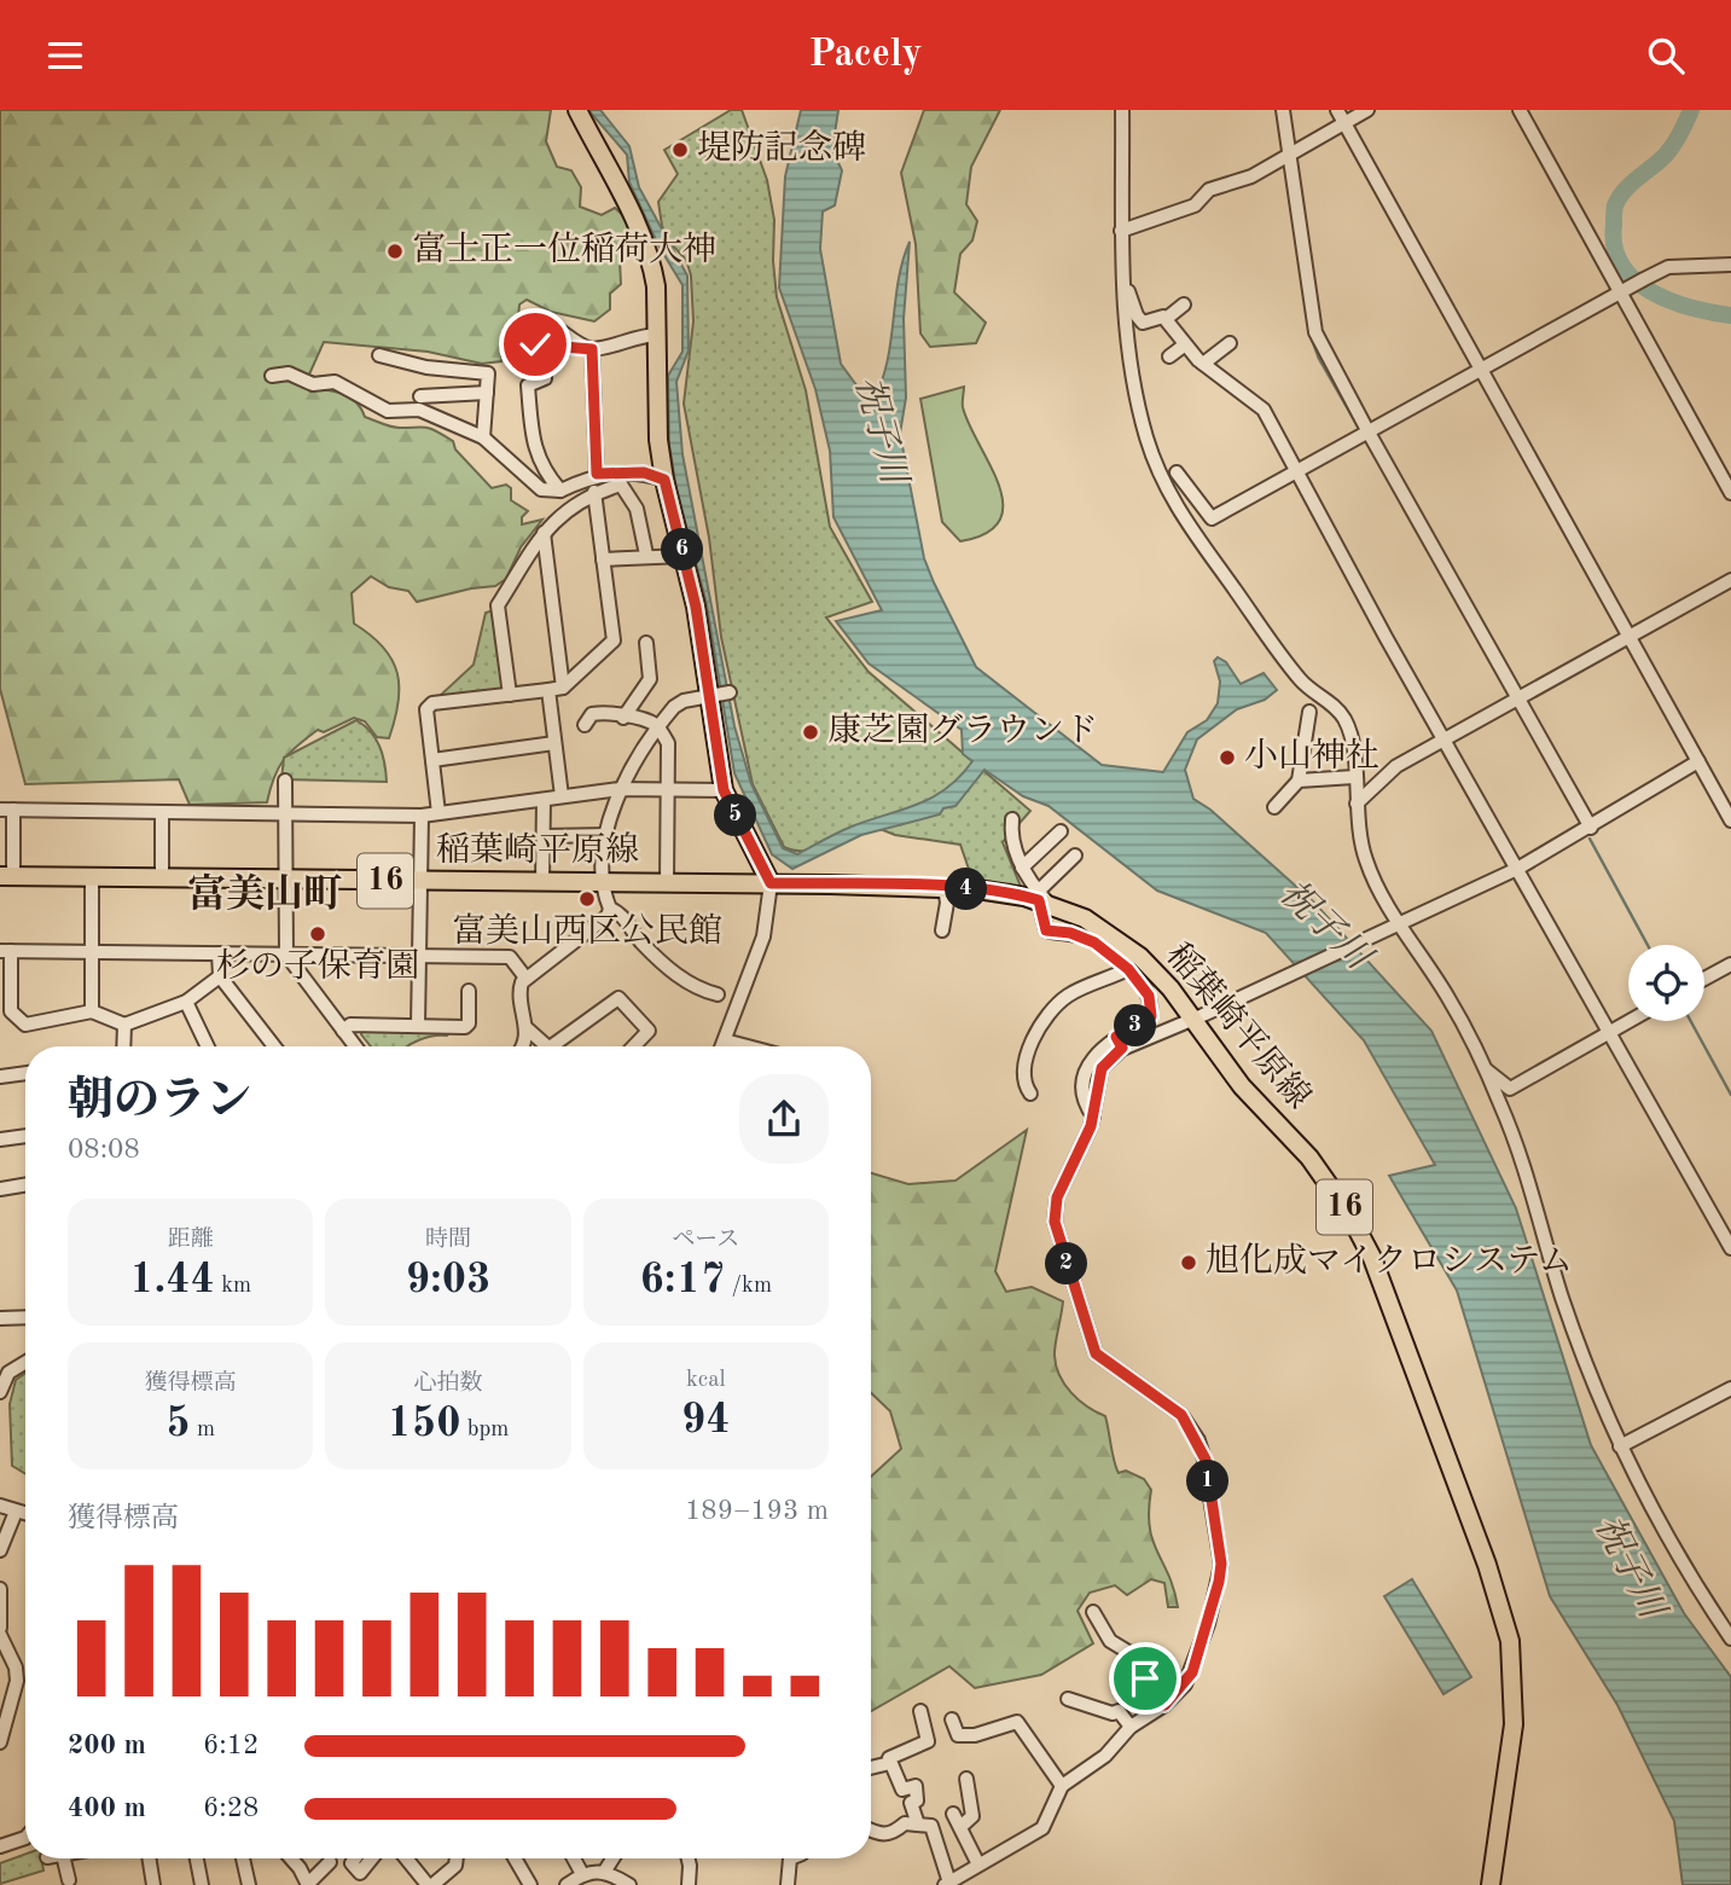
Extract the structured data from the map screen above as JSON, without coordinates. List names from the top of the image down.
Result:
{
  "streets": {
    "main road": ["稲葉崎平原線", "16"]
  },
  "districts": ["富美山町"],
  "water": ["祝子川"],
  "places": [
    "堤防記念碑",
    "富士正一位稲荷大神",
    "康芝園グラウンド",
    "小山神社",
    "富美山西区公民館",
    "杉の子保育園",
    "旭化成マイクロシステム"
  ],
  "page": {
    "header": "Pacely",
    "pins": [
      "6",
      "5",
      "4",
      "3",
      "2",
      "1"
    ],
    "heading": ["朝のラン", "08:08"],
    "stats": [
      ["距離", "1.44 km"],
      ["時間", "9:03"],
      ["ペース", "6:17 /km"],
      ["獲得標高", "5 m"],
      ["心拍数", "150 bpm"],
      ["kcal", "94"]
    ],
    "chart": ["獲得標高", "189–193 m"],
    "list": [
      {
        "name": "200 m",
        "note": "6:12"
      },
      {
        "name": "400 m",
        "note": "6:28"
      }
    ]
  }
}
